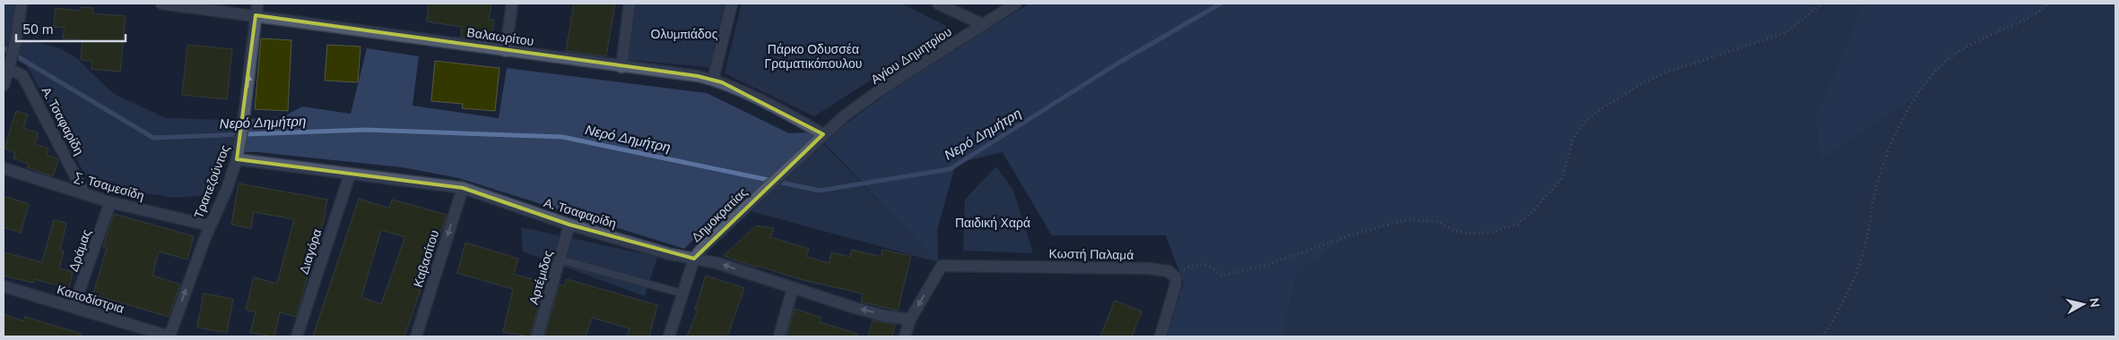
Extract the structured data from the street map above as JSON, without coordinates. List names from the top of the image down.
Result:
{
  "streets": {
    "street": [
      "Βαλαωρίτου",
      "Αγίου Δημητρίου",
      "Α. Τσαφαρίδη",
      "Τραπεζούντος",
      "Σ. Τσαμεσίδη",
      "Δημοκρατίας",
      "Δράμας",
      "Διαγόρα",
      "Κωστή Παλαμά",
      "Καβασίτου",
      "Αρτέμιδος",
      "Καποδίστρια"
    ]
  },
  "crossings": [
    ["Βαλαωρίτου", "Αγίου Δημητρίου"],
    ["Βαλαωρίτου", "Τραπεζούντος"],
    ["Βαλαωρίτου", "Δημοκρατίας"],
    ["Αγίου Δημητρίου", "Δημοκρατίας"],
    ["Α. Τσαφαρίδη", "Τραπεζούντος"],
    ["Α. Τσαφαρίδη", "Σ. Τσαμεσίδη"],
    ["Α. Τσαφαρίδη", "Δημοκρατίας"],
    ["Α. Τσαφαρίδη", "Διαγόρα"],
    ["Α. Τσαφαρίδη", "Κωστή Παλαμά"],
    ["Α. Τσαφαρίδη", "Καβασίτου"],
    ["Α. Τσαφαρίδη", "Αρτέμιδος"],
    ["Τραπεζούντος", "Σ. Τσαμεσίδη"],
    ["Τραπεζούντος", "Καποδίστρια"],
    ["Σ. Τσαμεσίδη", "Δράμας"],
    ["Δράμας", "Καποδίστρια"]
  ],
  "one_way": ["Τραπεζούντος", "Κωστή Παλαμά", "Καβασίτου"],
  "water": ["Νερό Δημήτρη"],
  "parks": ["Ολυμπιάδος", "Πάρκο Οδυσσέα Γραματικόπουλου", "Παιδική Χαρά"],
  "scale_bar": "50 m",
  "north": "right"
}
